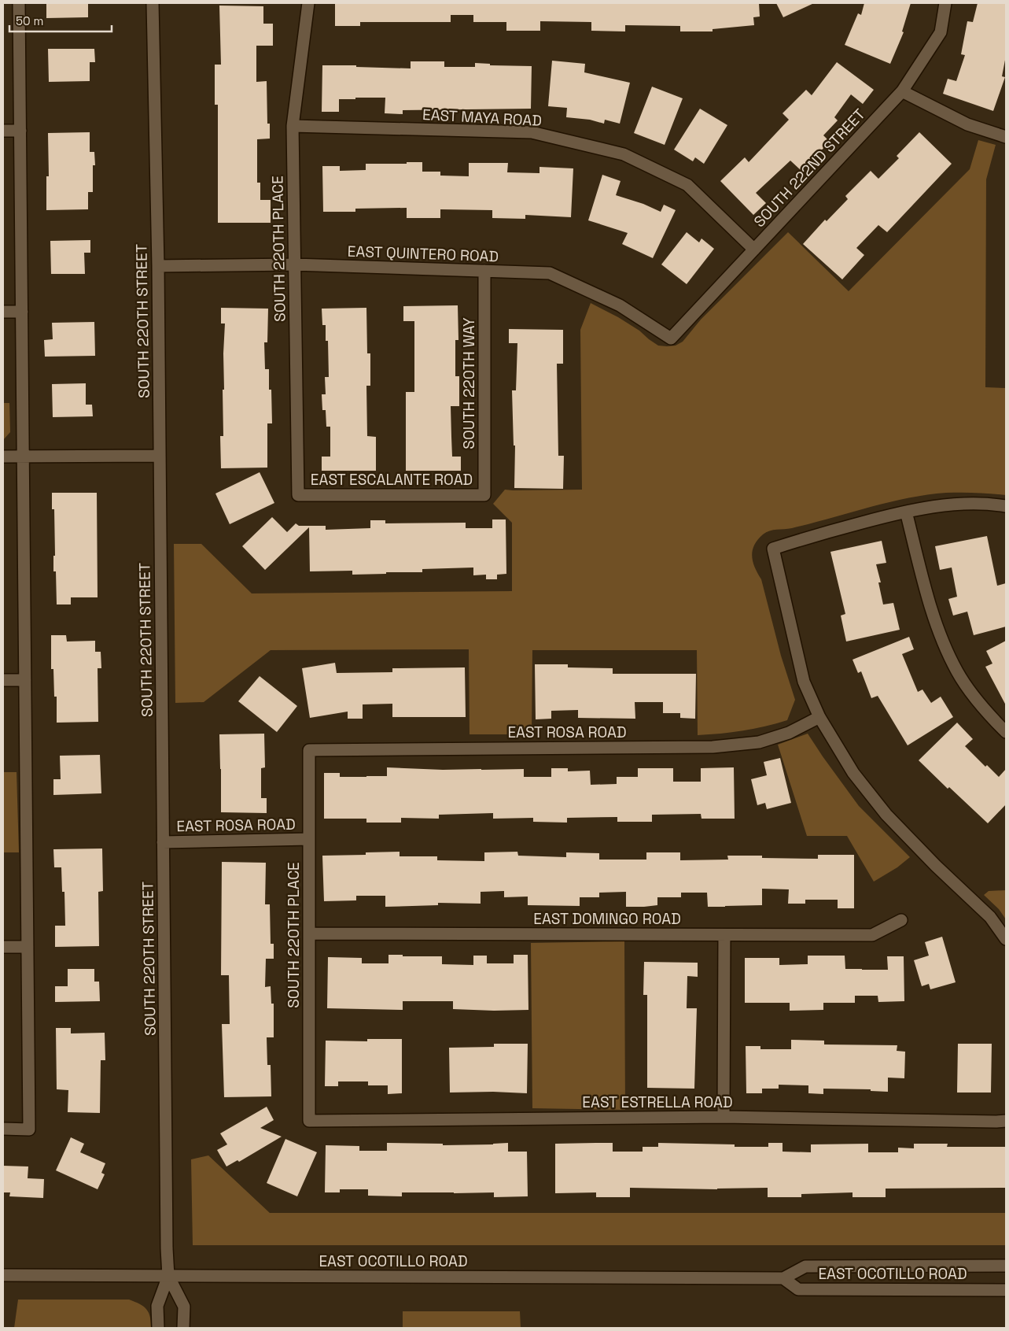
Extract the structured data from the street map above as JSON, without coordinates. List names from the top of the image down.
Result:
{
  "streets": {
    "street": [
      "EAST MAYA ROAD",
      "SOUTH 222ND STREET",
      "SOUTH 220TH PLACE",
      "EAST QUINTERO ROAD",
      "SOUTH 220TH STREET",
      "SOUTH 220TH WAY",
      "EAST ESCALANTE ROAD",
      "EAST ROSA ROAD",
      "EAST DOMINGO ROAD",
      "EAST ESTRELLA ROAD",
      "EAST OCOTILLO ROAD"
    ]
  },
  "crossings": [
    ["EAST MAYA ROAD", "SOUTH 222ND STREET"],
    ["EAST MAYA ROAD", "SOUTH 220TH PLACE"],
    ["SOUTH 222ND STREET", "EAST QUINTERO ROAD"],
    ["SOUTH 220TH PLACE", "EAST QUINTERO ROAD"],
    ["SOUTH 220TH PLACE", "EAST ESCALANTE ROAD"],
    ["SOUTH 220TH PLACE", "EAST ROSA ROAD"],
    ["SOUTH 220TH PLACE", "EAST DOMINGO ROAD"],
    ["SOUTH 220TH PLACE", "EAST ESTRELLA ROAD"],
    ["EAST QUINTERO ROAD", "SOUTH 220TH STREET"],
    ["EAST QUINTERO ROAD", "SOUTH 220TH WAY"],
    ["SOUTH 220TH STREET", "EAST ROSA ROAD"],
    ["SOUTH 220TH STREET", "EAST OCOTILLO ROAD"],
    ["SOUTH 220TH WAY", "EAST ESCALANTE ROAD"]
  ],
  "scale_bar": "50 m"
}
